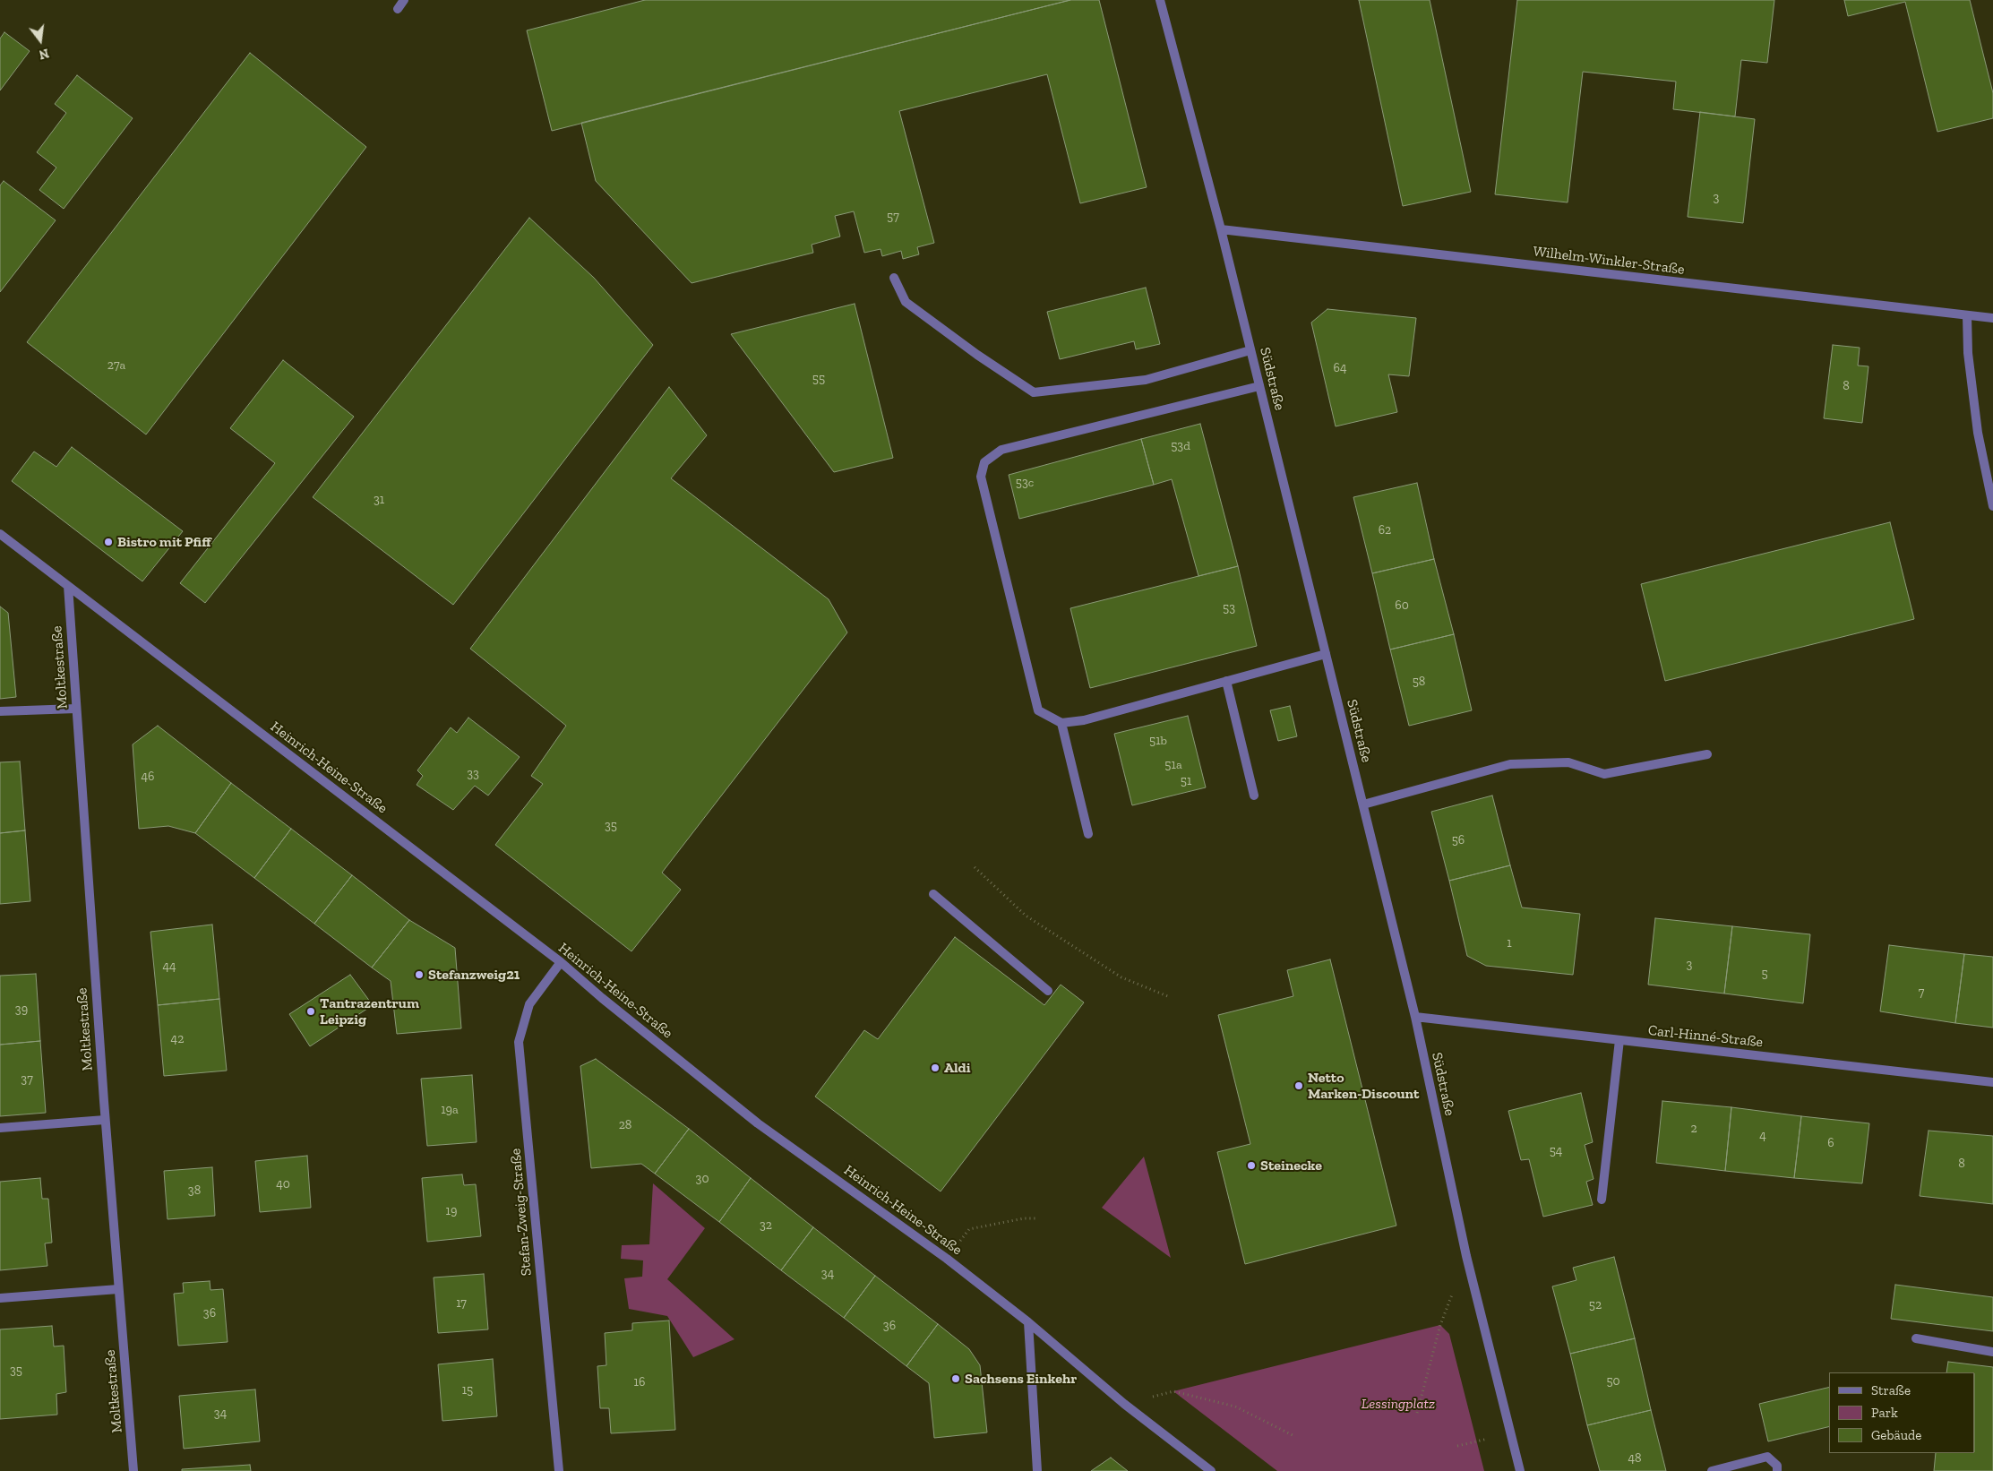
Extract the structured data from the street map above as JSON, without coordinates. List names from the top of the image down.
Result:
{
  "streets": {
    "street": [
      "Wilhelm-Winkler-Straße",
      "Südstraße",
      "Moltkestraße",
      "Heinrich-Heine-Straße",
      "Carl-Hinné-Straße",
      "Stefan-Zweig-Straße"
    ]
  },
  "crossings": [
    ["Wilhelm-Winkler-Straße", "Südstraße"],
    ["Südstraße", "Carl-Hinné-Straße"],
    ["Moltkestraße", "Heinrich-Heine-Straße"],
    ["Heinrich-Heine-Straße", "Stefan-Zweig-Straße"]
  ],
  "parks": ["Lessingplatz"],
  "places": [
    "Bistro mit Pfiff",
    "Stefanzweig21",
    "Tantrazentrum Leipzig",
    "Aldi",
    "Netto Marken-Discount",
    "Steinecke",
    "Sachsens Einkehr"
  ],
  "house_numbers": [
    "3",
    "57",
    "27a",
    "64",
    "55",
    "8",
    "53d",
    "53c",
    "31",
    "62",
    "60",
    "53",
    "58",
    "51b",
    "51a",
    "33",
    "46",
    "51",
    "35",
    "56",
    "1",
    "3",
    "44",
    "5",
    "7",
    "39",
    "42",
    "37",
    "19a",
    "28",
    "2",
    "4",
    "6",
    "54",
    "8",
    "30",
    "40",
    "38",
    "19",
    "32",
    "34",
    "17",
    "52",
    "36",
    "36",
    "35",
    "50",
    "16",
    "15",
    "34",
    "48"
  ],
  "legend": ["Straße", "Park", "Gebäude"],
  "north": "bottom"
}
